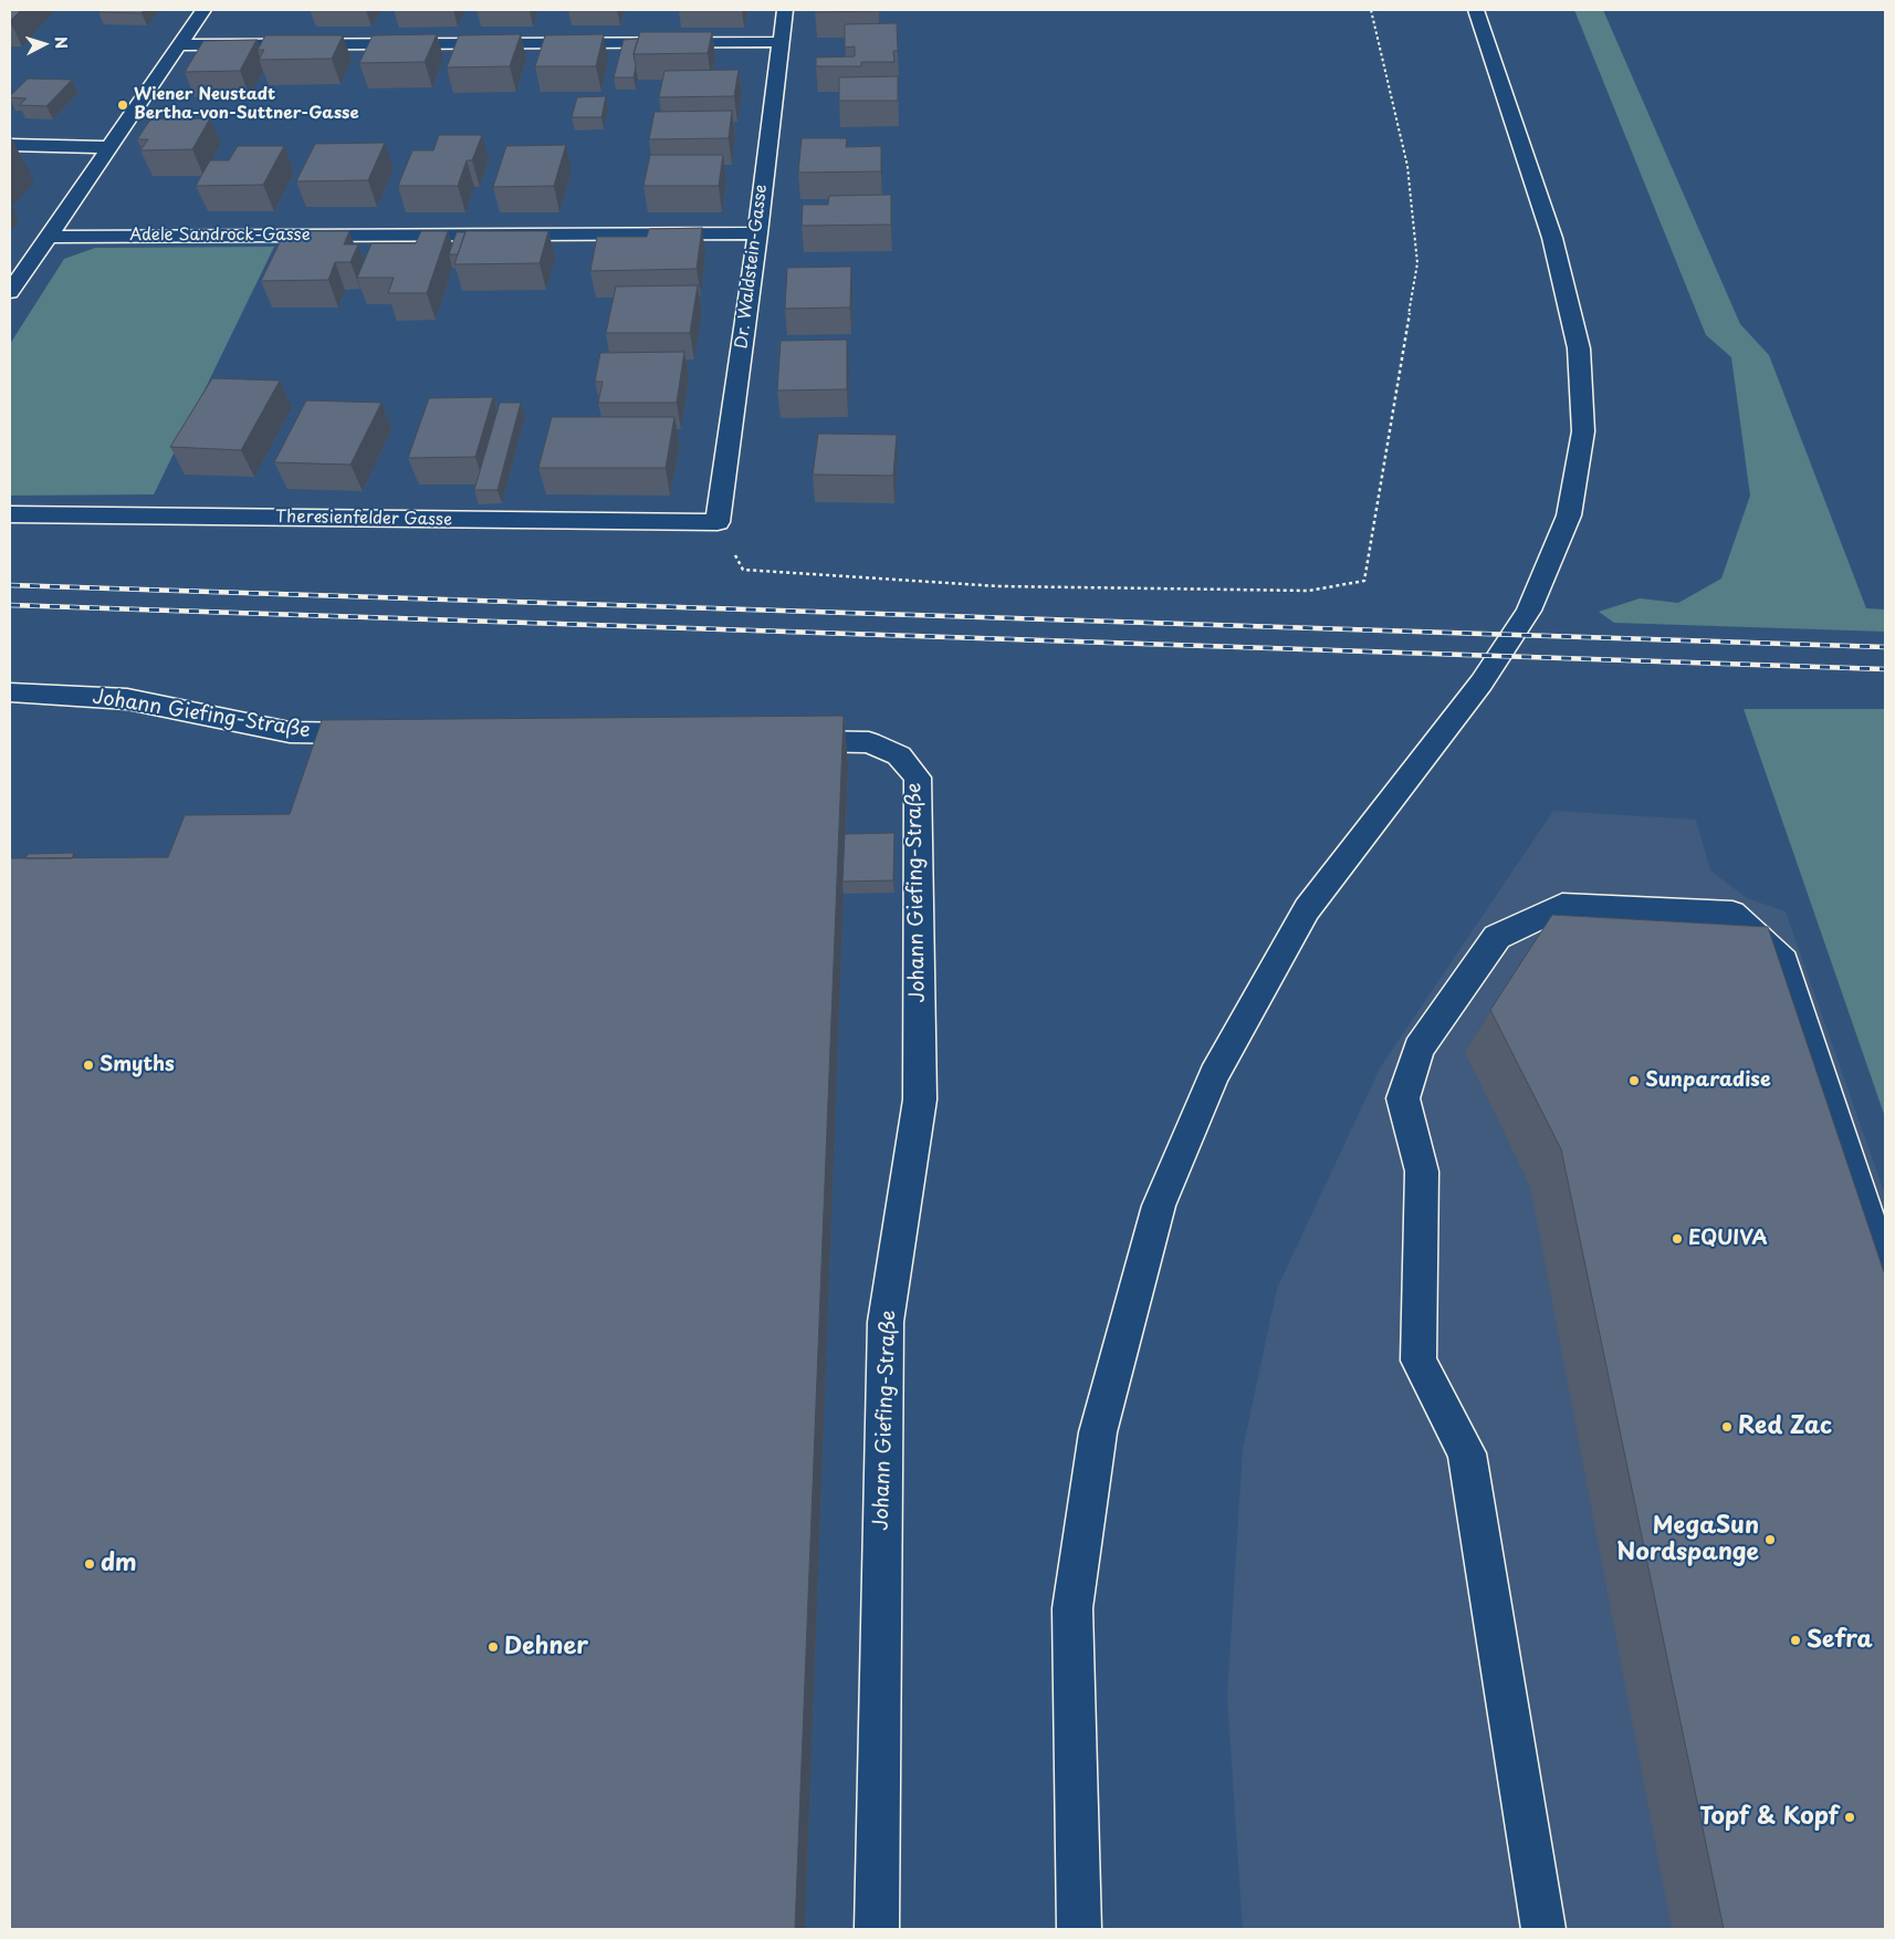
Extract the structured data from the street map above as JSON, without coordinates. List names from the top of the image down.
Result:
{
  "streets": {
    "street": [
      "Adele Sandrock-Gasse",
      "Dr. Waldstein-Gasse",
      "Theresienfelder Gasse",
      "Johann Giefing-Straße"
    ]
  },
  "crossings": [
    ["Adele Sandrock-Gasse", "Dr. Waldstein-Gasse"],
    ["Dr. Waldstein-Gasse", "Theresienfelder Gasse"]
  ],
  "places": [
    "Wiener Neustadt Bertha-von-Suttner-Gasse",
    "Smyths",
    "Sunparadise",
    "EQUIVA",
    "Red Zac",
    "MegaSun Nordspange",
    "dm",
    "Sefra",
    "Dehner",
    "Topf & Kopf"
  ],
  "north": "right"
}
